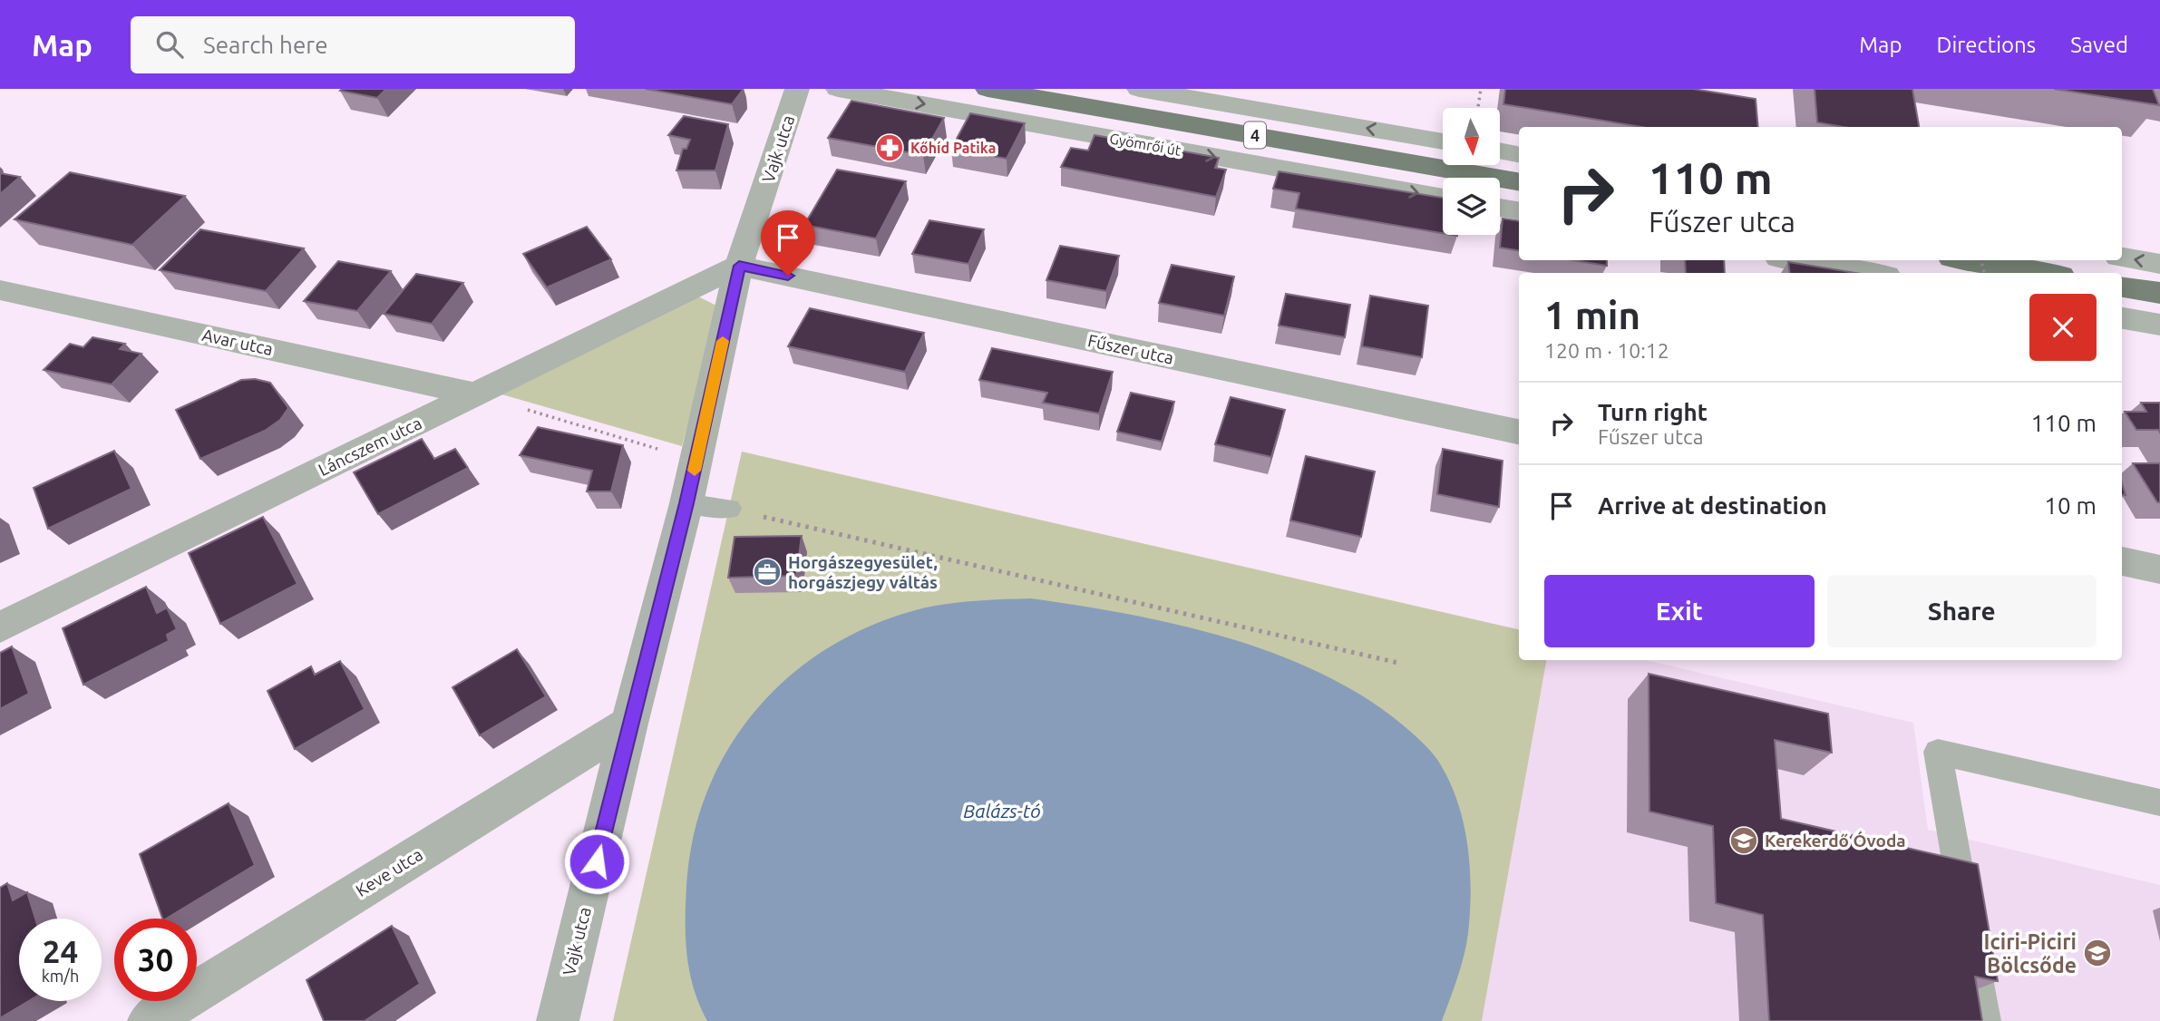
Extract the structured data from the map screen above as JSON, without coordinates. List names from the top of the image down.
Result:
{
  "streets": {
    "main road": ["4"],
    "street": [
      "Gyömrői út",
      "Vajk utca",
      "Avar utca",
      "Fűszer utca",
      "Láncszem utca",
      "Keve utca"
    ]
  },
  "crossings": [
    ["Vajk utca", "Fűszer utca"],
    ["Vajk utca", "Láncszem utca"],
    ["Vajk utca", "Keve utca"],
    ["Avar utca", "Láncszem utca"],
    ["Fűszer utca", "Láncszem utca"]
  ],
  "water": ["Balázs-tó"],
  "places": {
    "pharmacy": ["Kőhíd Patika"],
    "office": ["Horgászegyesület, horgászjegy váltás"],
    "school or university": ["Kerekerdő Óvoda", "Iciri-Piciri Bölcsőde"]
  },
  "north": "bottom",
  "page": {
    "header": "Map",
    "search": "Search here",
    "nav": ["Map", "Directions", "Saved"],
    "turn": ["110 m", "Fűszer utca"],
    "heading": ["1 min", "120 m · 10:12"],
    "list": [
      {
        "name": "Turn right",
        "note": "Fűszer utca",
        "value": "110 m"
      },
      {
        "name": "Arrive at destination",
        "value": "10 m"
      }
    ],
    "buttons": ["Exit", "Share"],
    "speed": "24 km/h",
    "limit": "30"
  }
}
